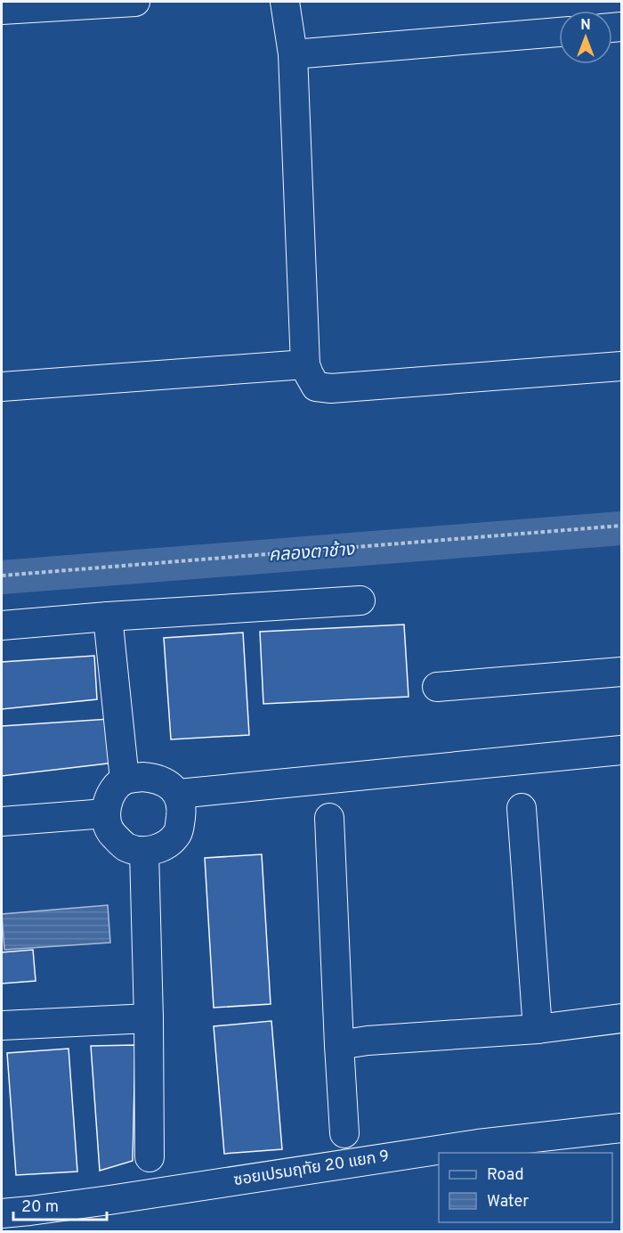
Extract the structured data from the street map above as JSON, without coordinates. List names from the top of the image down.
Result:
{
  "streets": {
    "street": ["ซอยเปรมฤทัย 20 แยก 9"]
  },
  "water": ["คลองตาช้าง"],
  "legend": ["Road", "Water"],
  "scale_bar": "20 m",
  "north": "top"
}
